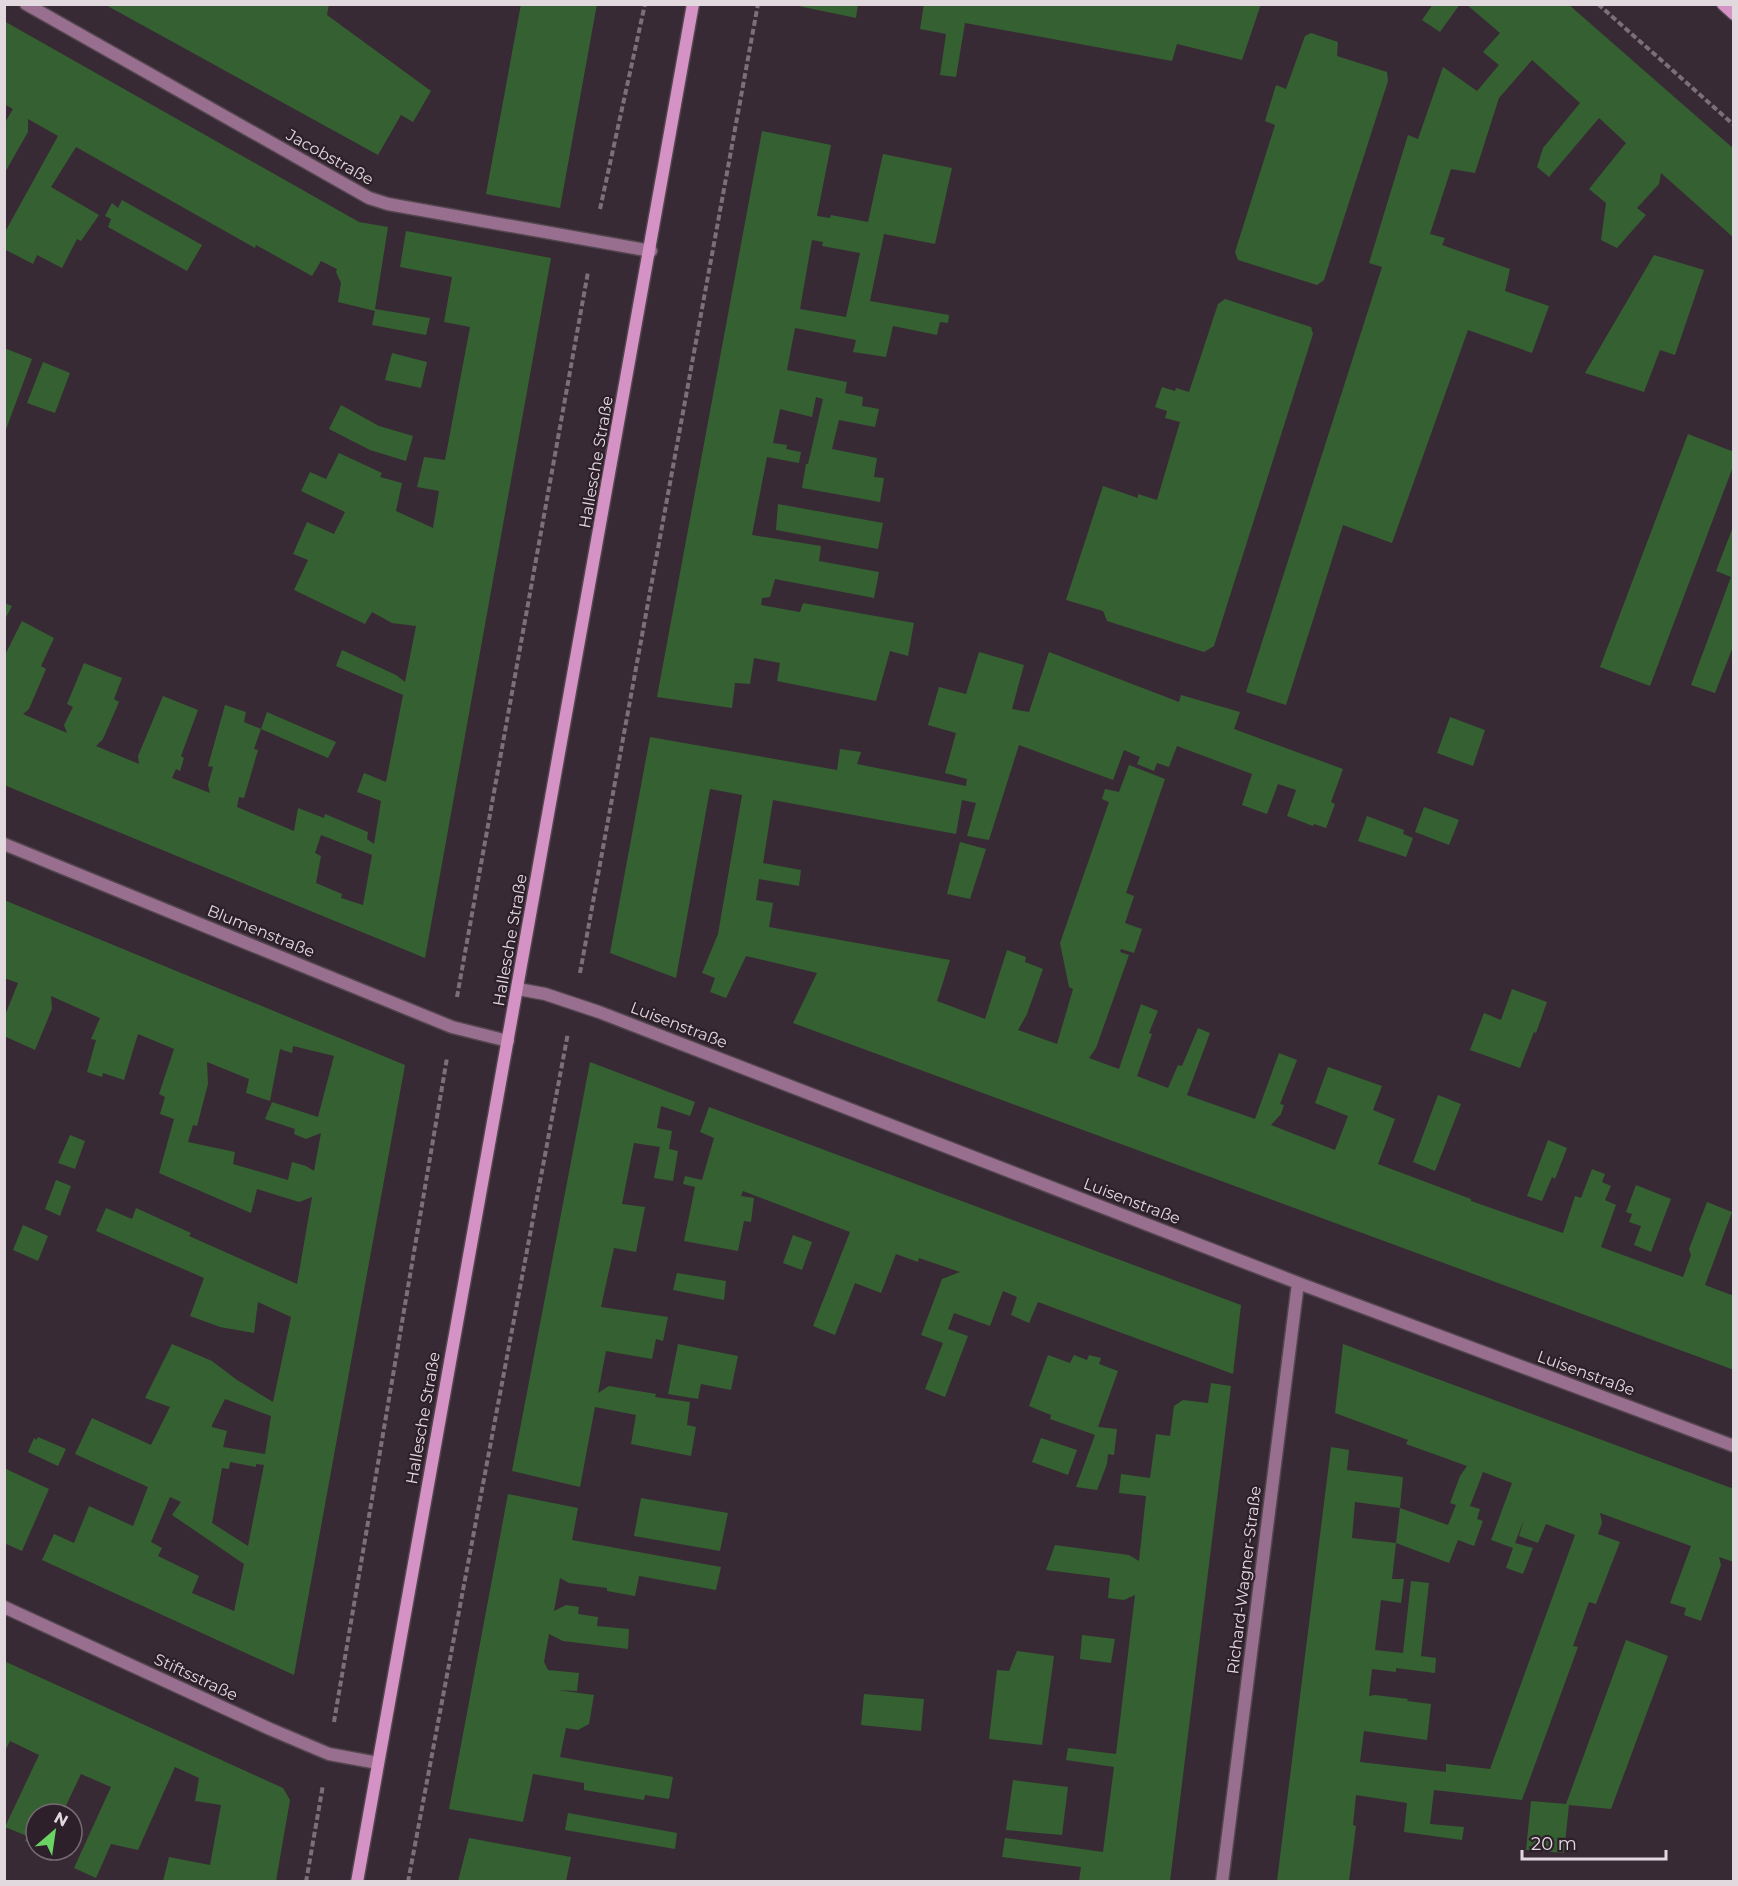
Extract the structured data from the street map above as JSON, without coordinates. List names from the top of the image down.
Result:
{
  "streets": {
    "main road": ["Hallesche Straße"],
    "street": [
      "Jacobstraße",
      "Blumenstraße",
      "Luisenstraße",
      "Richard-Wagner-Straße",
      "Stiftsstraße"
    ]
  },
  "crossings": [
    ["Jacobstraße", "Hallesche Straße"],
    ["Hallesche Straße", "Blumenstraße"],
    ["Hallesche Straße", "Luisenstraße"],
    ["Hallesche Straße", "Stiftsstraße"],
    ["Luisenstraße", "Richard-Wagner-Straße"]
  ],
  "scale_bar": "20 m",
  "north": "top right"
}
